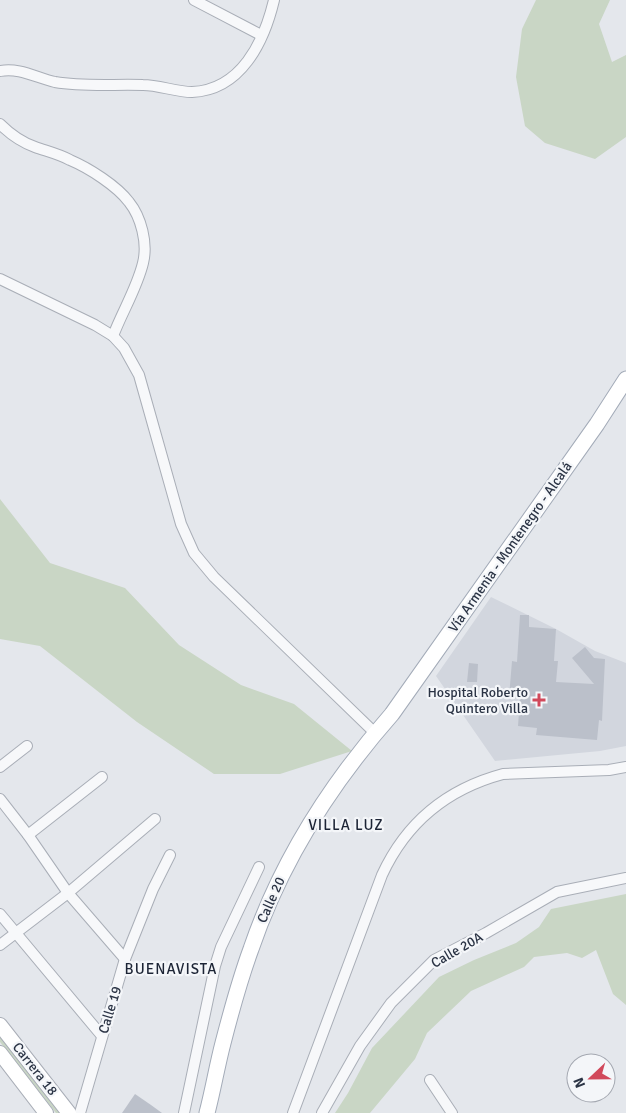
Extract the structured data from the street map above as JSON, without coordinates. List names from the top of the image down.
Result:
{
  "streets": {
    "main road": ["Vía Armenia - Montenegro - Alcalá", "Calle 20", "Carrera 18"],
    "street": ["Calle 20A", "Calle 19"]
  },
  "crossings": [
    ["Vía Armenia - Montenegro - Alcalá", "Calle 20"]
  ],
  "districts": ["VILLA LUZ", "BUENAVISTA"],
  "places": {
    "health": ["Hospital Roberto Quintero Villa"]
  },
  "north": "left"
}
